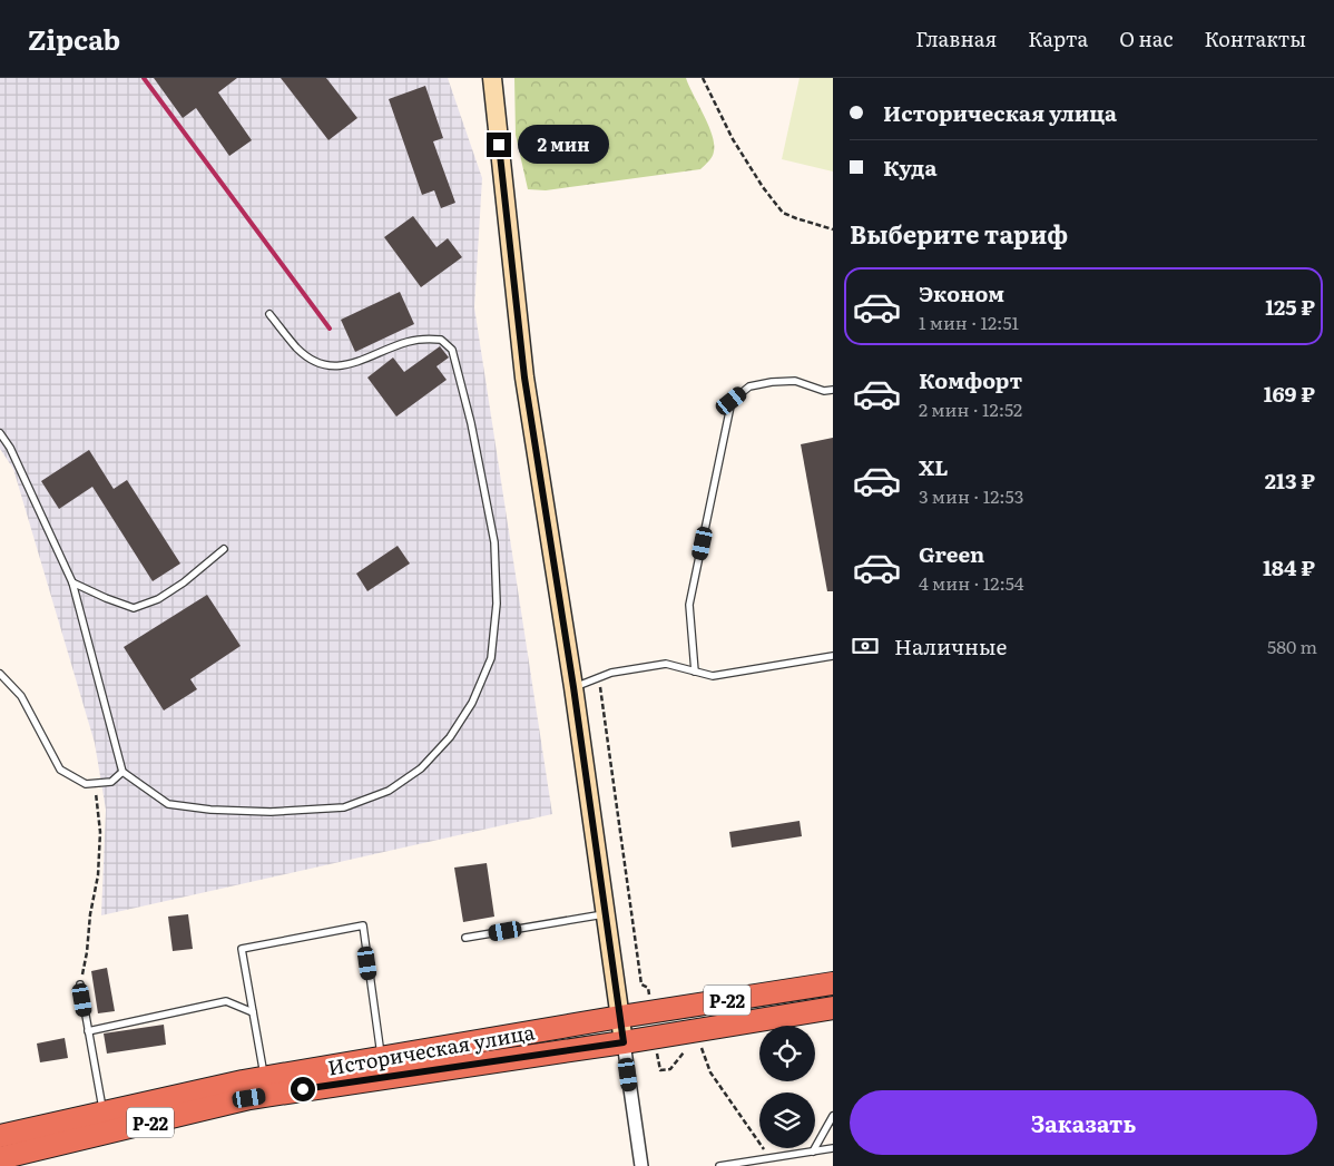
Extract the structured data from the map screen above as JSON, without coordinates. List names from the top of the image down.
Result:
{
  "streets": {
    "highway": ["Р-22", "Историческая улица"]
  },
  "page": {
    "header": "Zipcab",
    "nav": [
      "Главная",
      "Карта",
      "О нас",
      "Контакты"
    ],
    "banner": ["Историческая улица", "Куда"],
    "bubble": "2 мин",
    "heading": "Выберите тариф",
    "list": [
      {
        "name": "Эконом",
        "note": "1 мин · 12:51",
        "value": "125 ₽"
      },
      {
        "name": "Комфорт",
        "note": "2 мин · 12:52",
        "value": "169 ₽"
      },
      {
        "name": "XL",
        "note": "3 мин · 12:53",
        "value": "213 ₽"
      },
      {
        "name": "Green",
        "note": "4 мин · 12:54",
        "value": "184 ₽"
      }
    ],
    "pay": ["Наличные", "580 m"],
    "buttons": "Заказать"
  }
}
